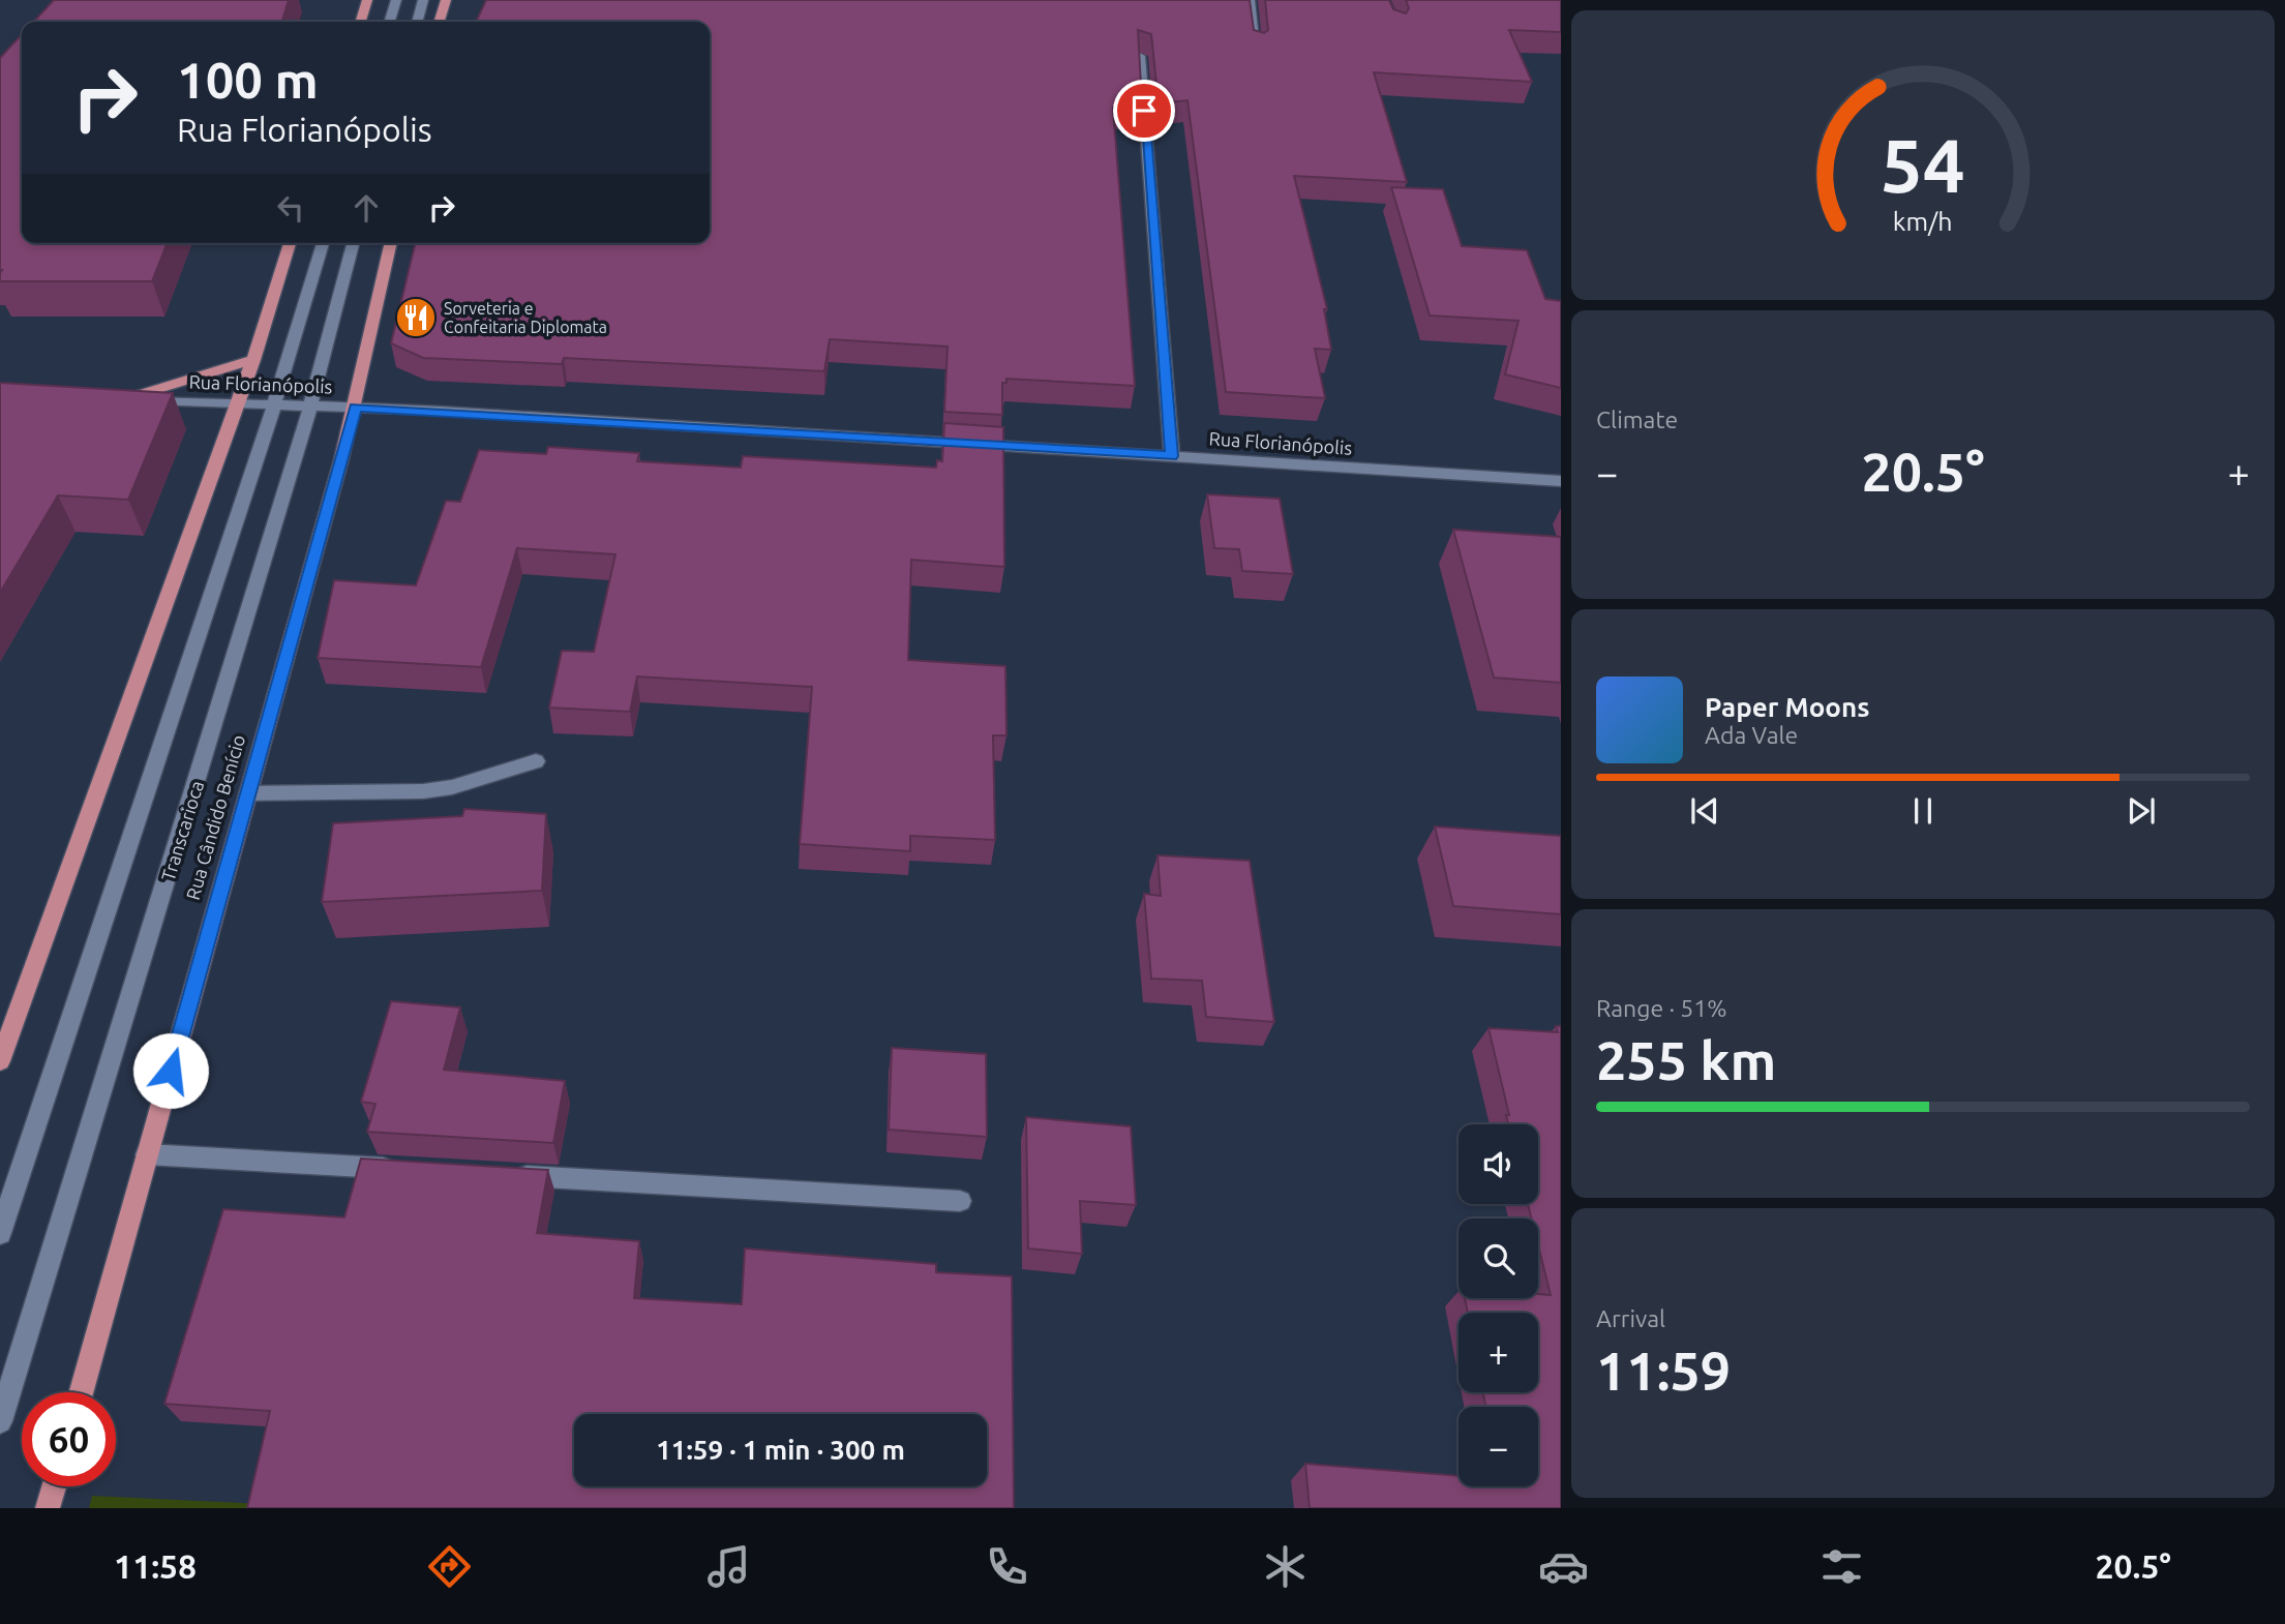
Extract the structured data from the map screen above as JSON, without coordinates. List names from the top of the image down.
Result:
{
  "streets": {
    "main road": ["Rua Cândido Benício"],
    "street": ["Rua Florianópolis", "Transcarioca"]
  },
  "crossings": [
    ["Rua Florianópolis", "Rua Cândido Benício"],
    ["Rua Florianópolis", "Transcarioca"]
  ],
  "places": {
    "restaurant": ["Sorveteria e Confeitaria Diplomata"]
  },
  "page": {
    "turn": ["100 m", "Rua Florianópolis"],
    "tile": [
      "Climate",
      ["Range · 51%", "255 km"],
      ["Arrival", "11:59"]
    ],
    "heat": ["−", "20.5°", "+"],
    "song": ["Paper Moons", "Ada Vale"],
    "map_buttons": ["+", "−"],
    "limit": "60",
    "trip": "11:59 · 1 min · 300 m",
    "tabs": ["11:58", "20.5°"],
    "gauge": ["54", "km/h"]
  }
}
